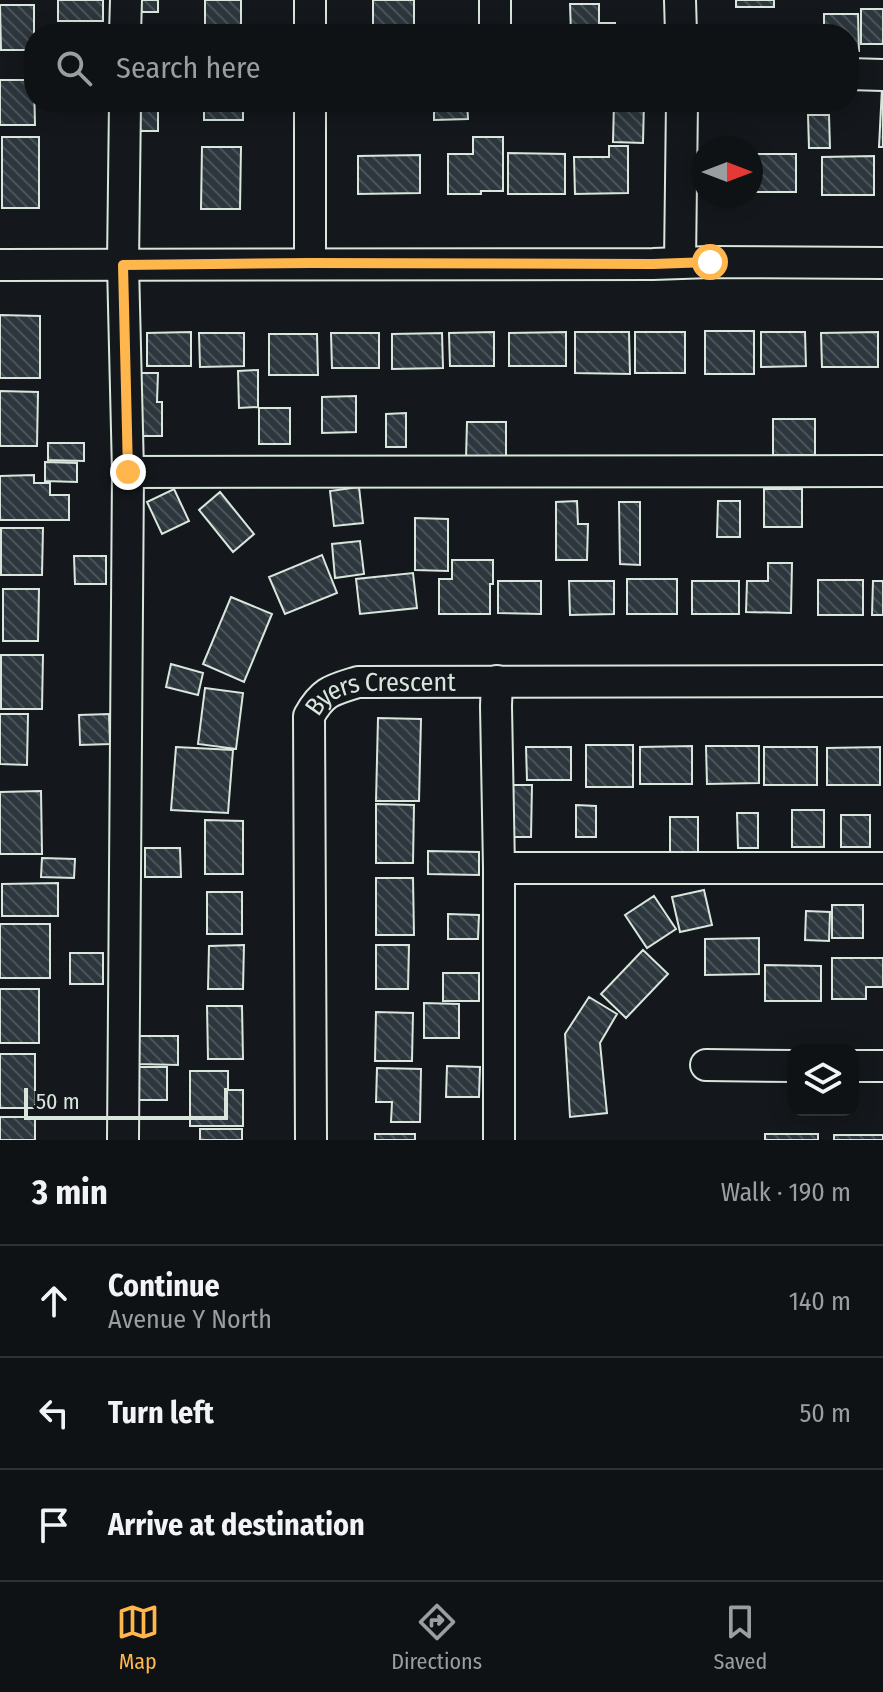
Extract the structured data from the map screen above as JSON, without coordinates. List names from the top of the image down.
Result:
{
  "streets": {
    "street": ["Byers Crescent"]
  },
  "scale_bar": "50 m",
  "north": "right",
  "page": {
    "search": "Search here",
    "scale": "50 m",
    "heading": ["3 min", "Walk · 190 m"],
    "list": [
      ["Continue", "Avenue Y North", "140 m"],
      ["Turn left", "50 m"],
      "Arrive at destination"
    ],
    "nav": ["Map", "Directions", "Saved"]
  }
}
